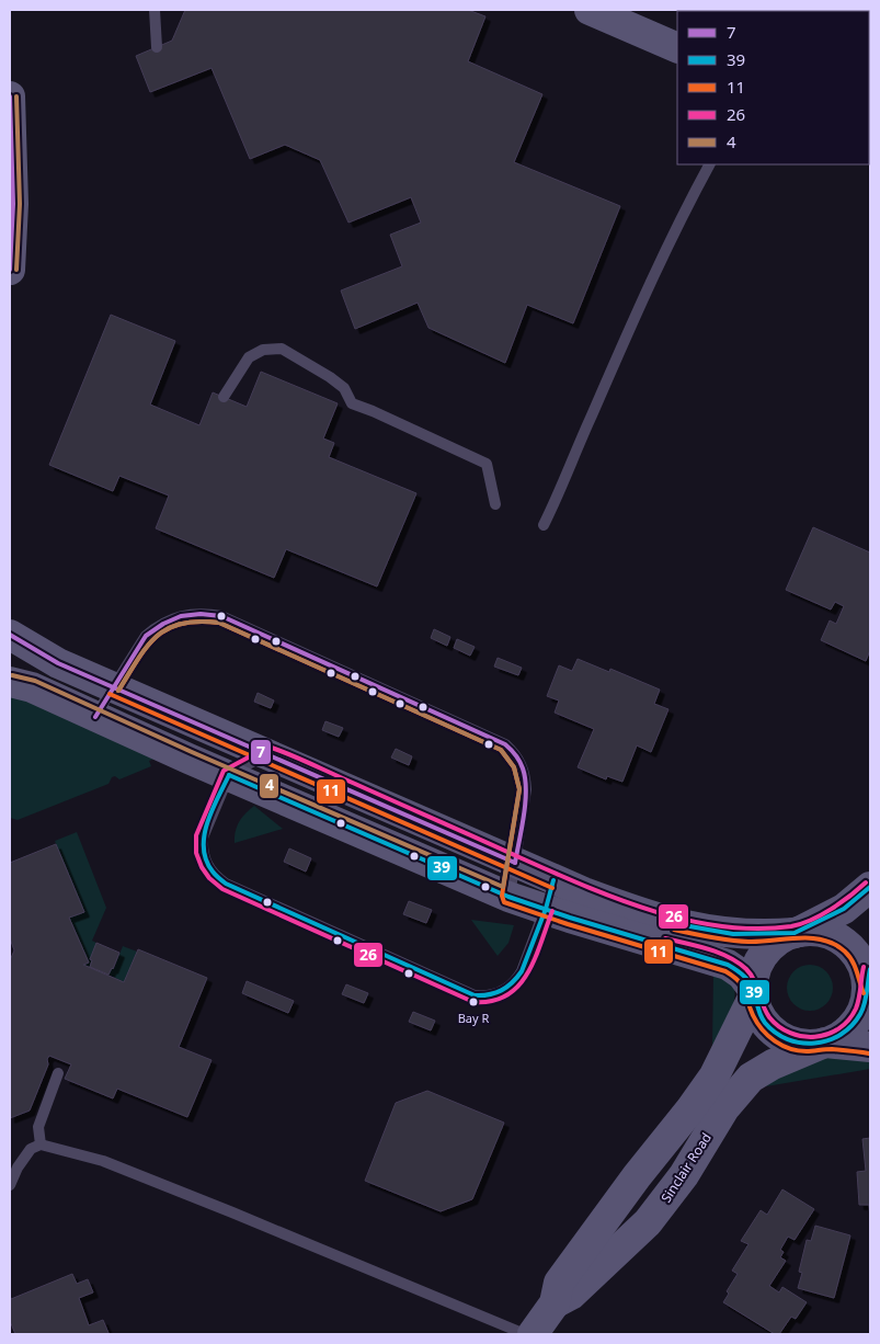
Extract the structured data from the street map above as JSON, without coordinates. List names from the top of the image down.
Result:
{
  "streets": {
    "street": ["Sinclair Road"]
  },
  "places": ["Bay R"],
  "lines": [
    "transit line 7",
    "transit line 4",
    "transit line 11",
    "transit line 26",
    "transit line 39"
  ],
  "legend": [
    "7",
    "39",
    "11",
    "26",
    "4"
  ]
}
